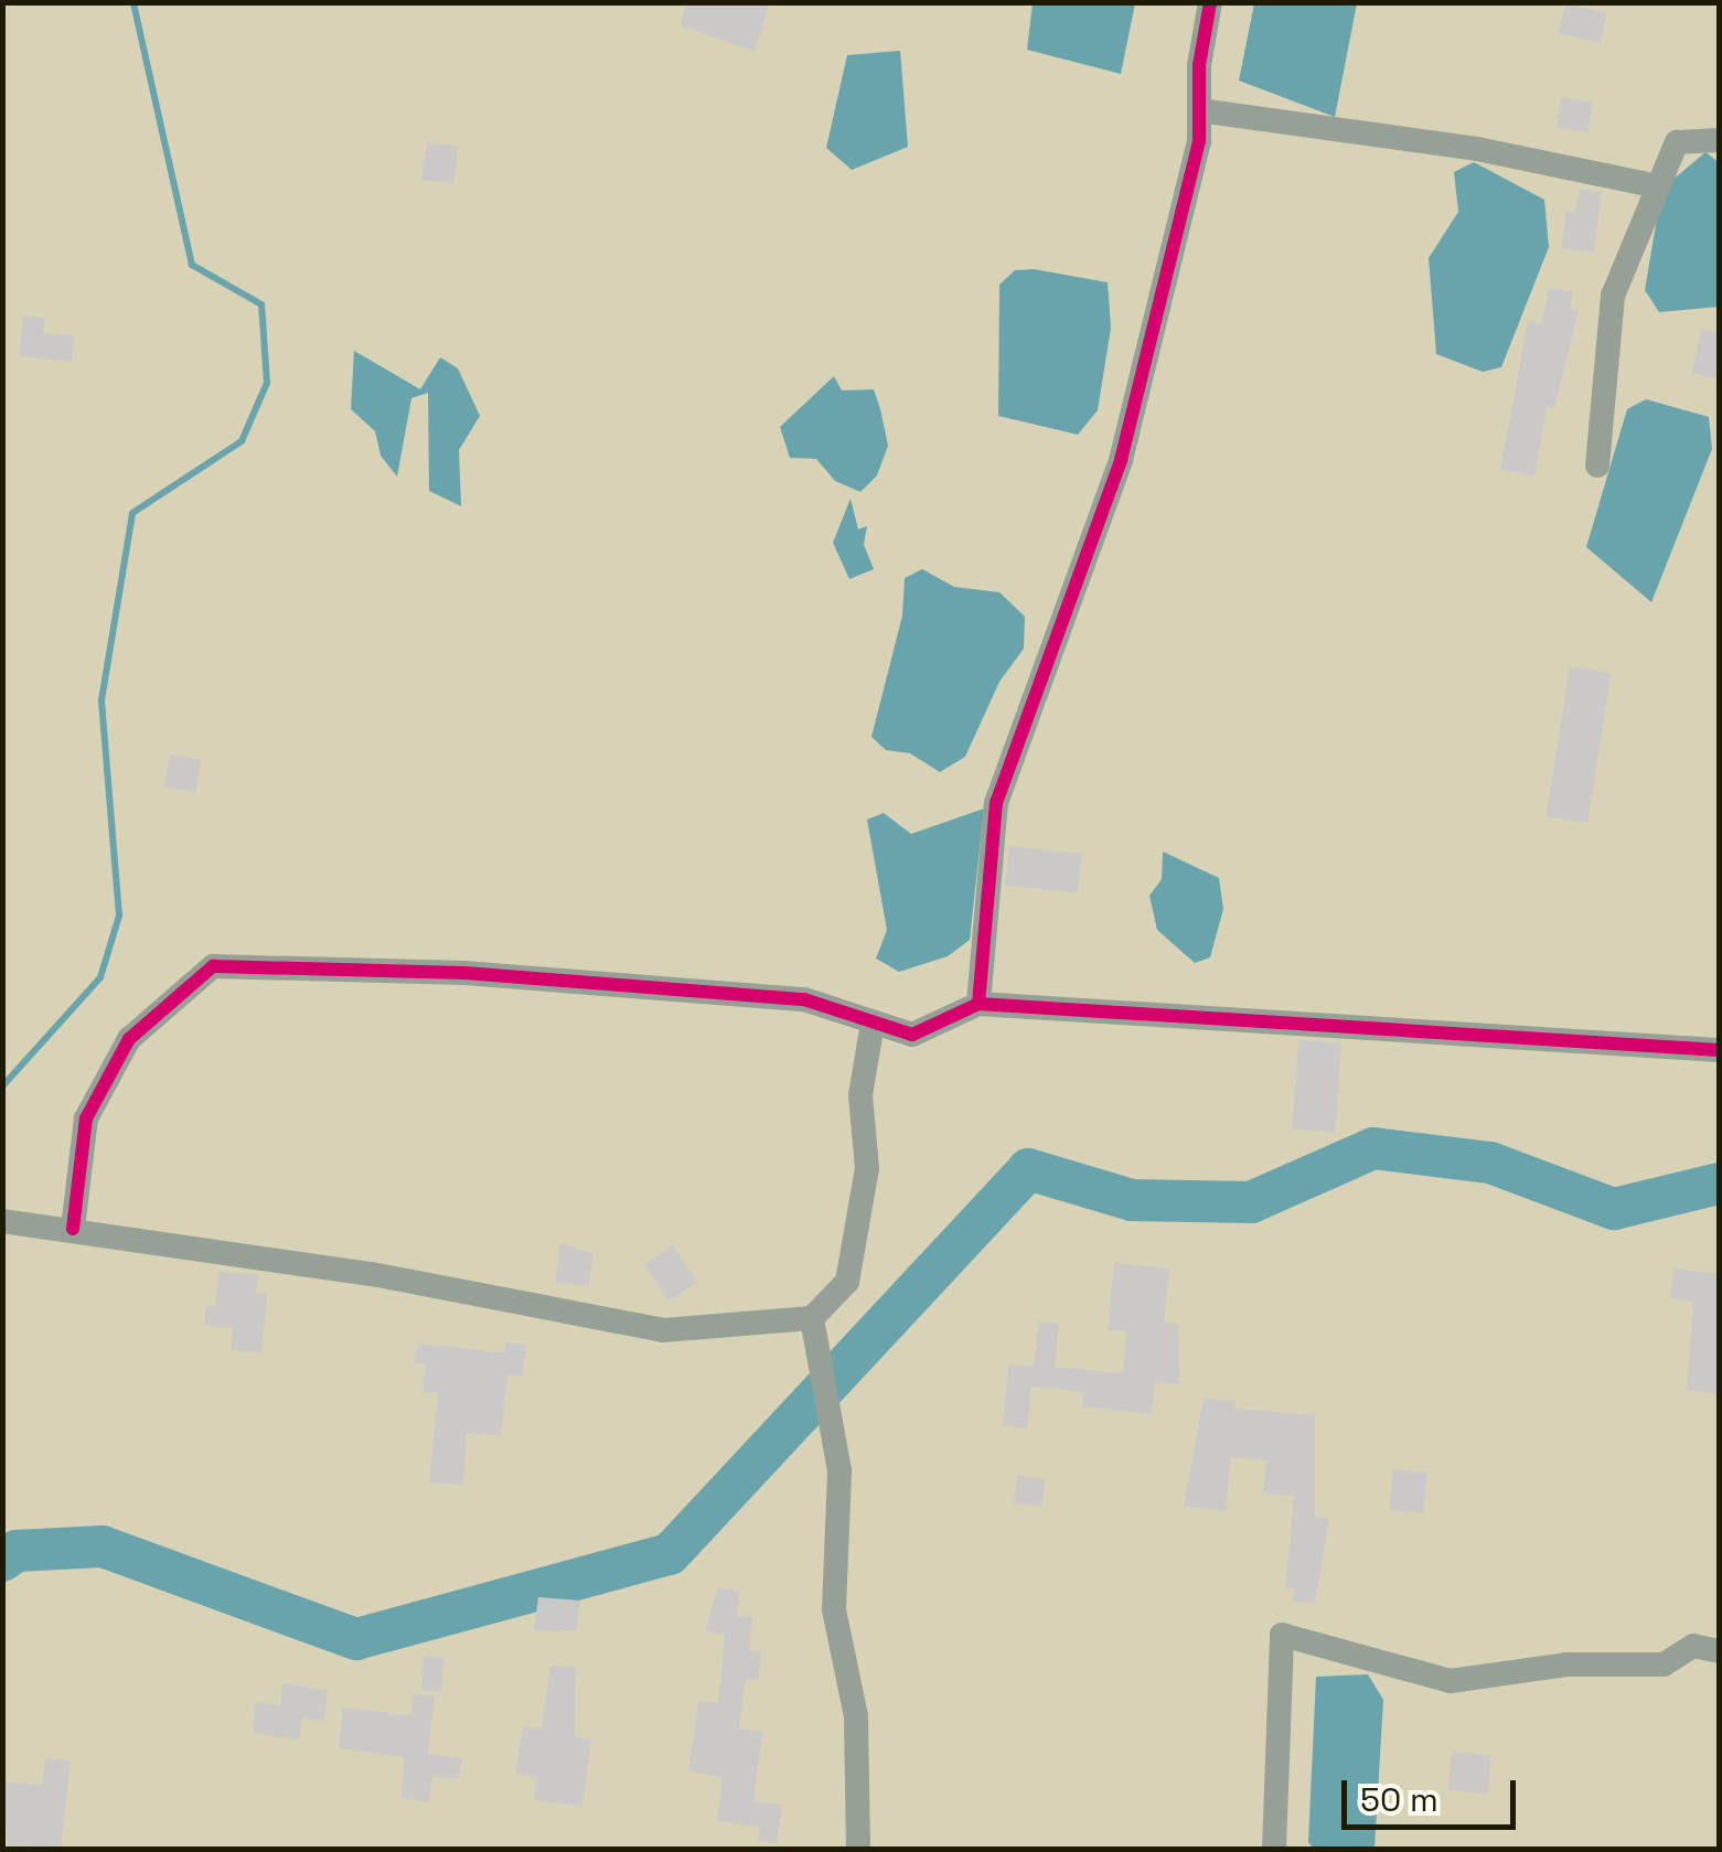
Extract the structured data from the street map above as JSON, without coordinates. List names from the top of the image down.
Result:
{
  "scale_bar": "50 m"
}
